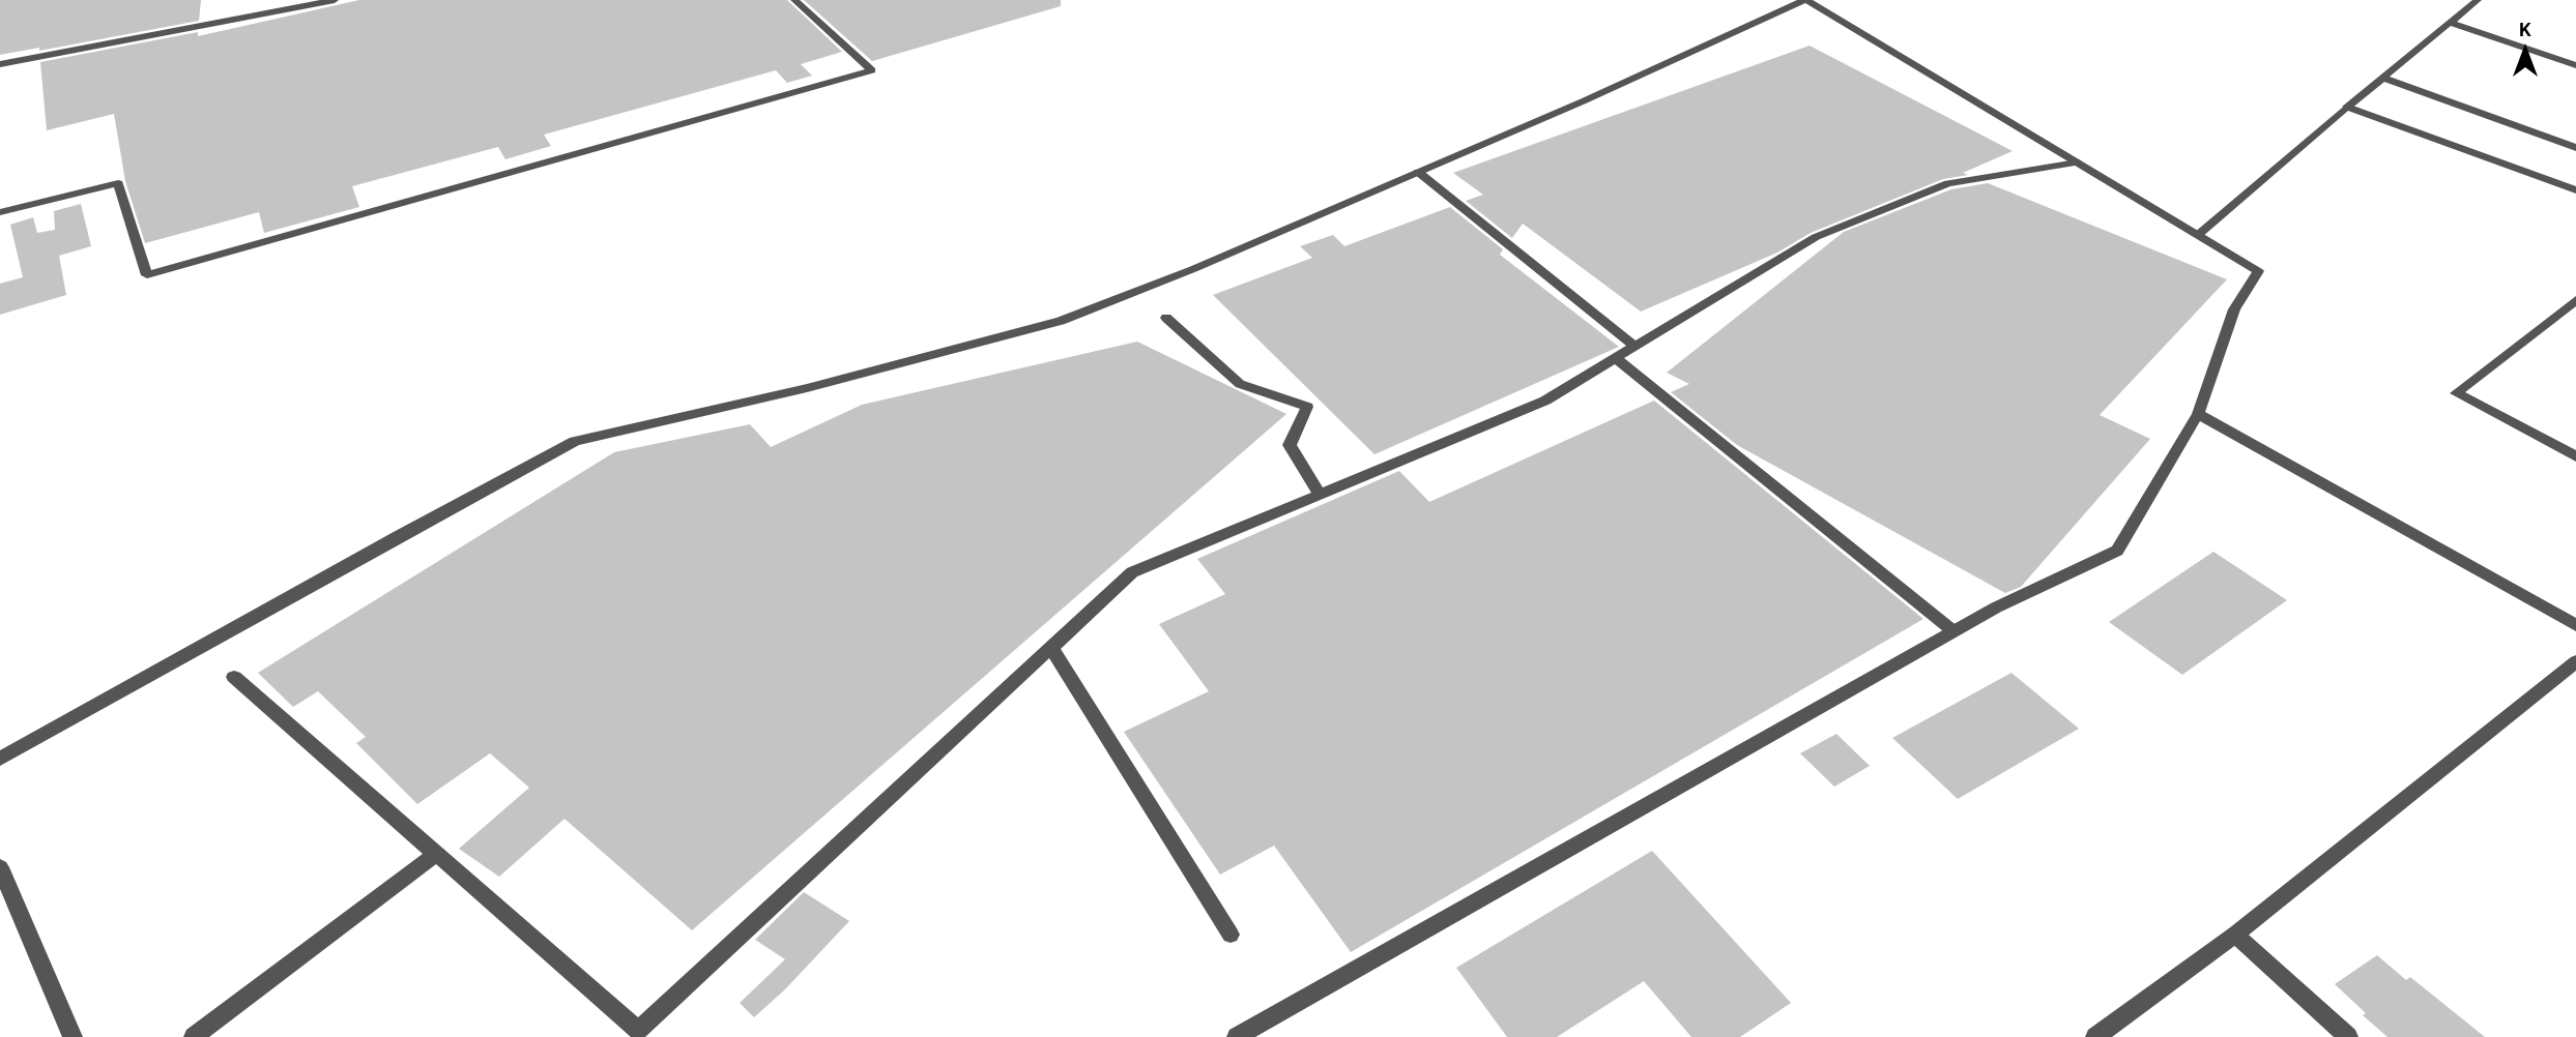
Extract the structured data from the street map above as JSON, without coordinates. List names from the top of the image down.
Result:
{
  "north": "top"
}
